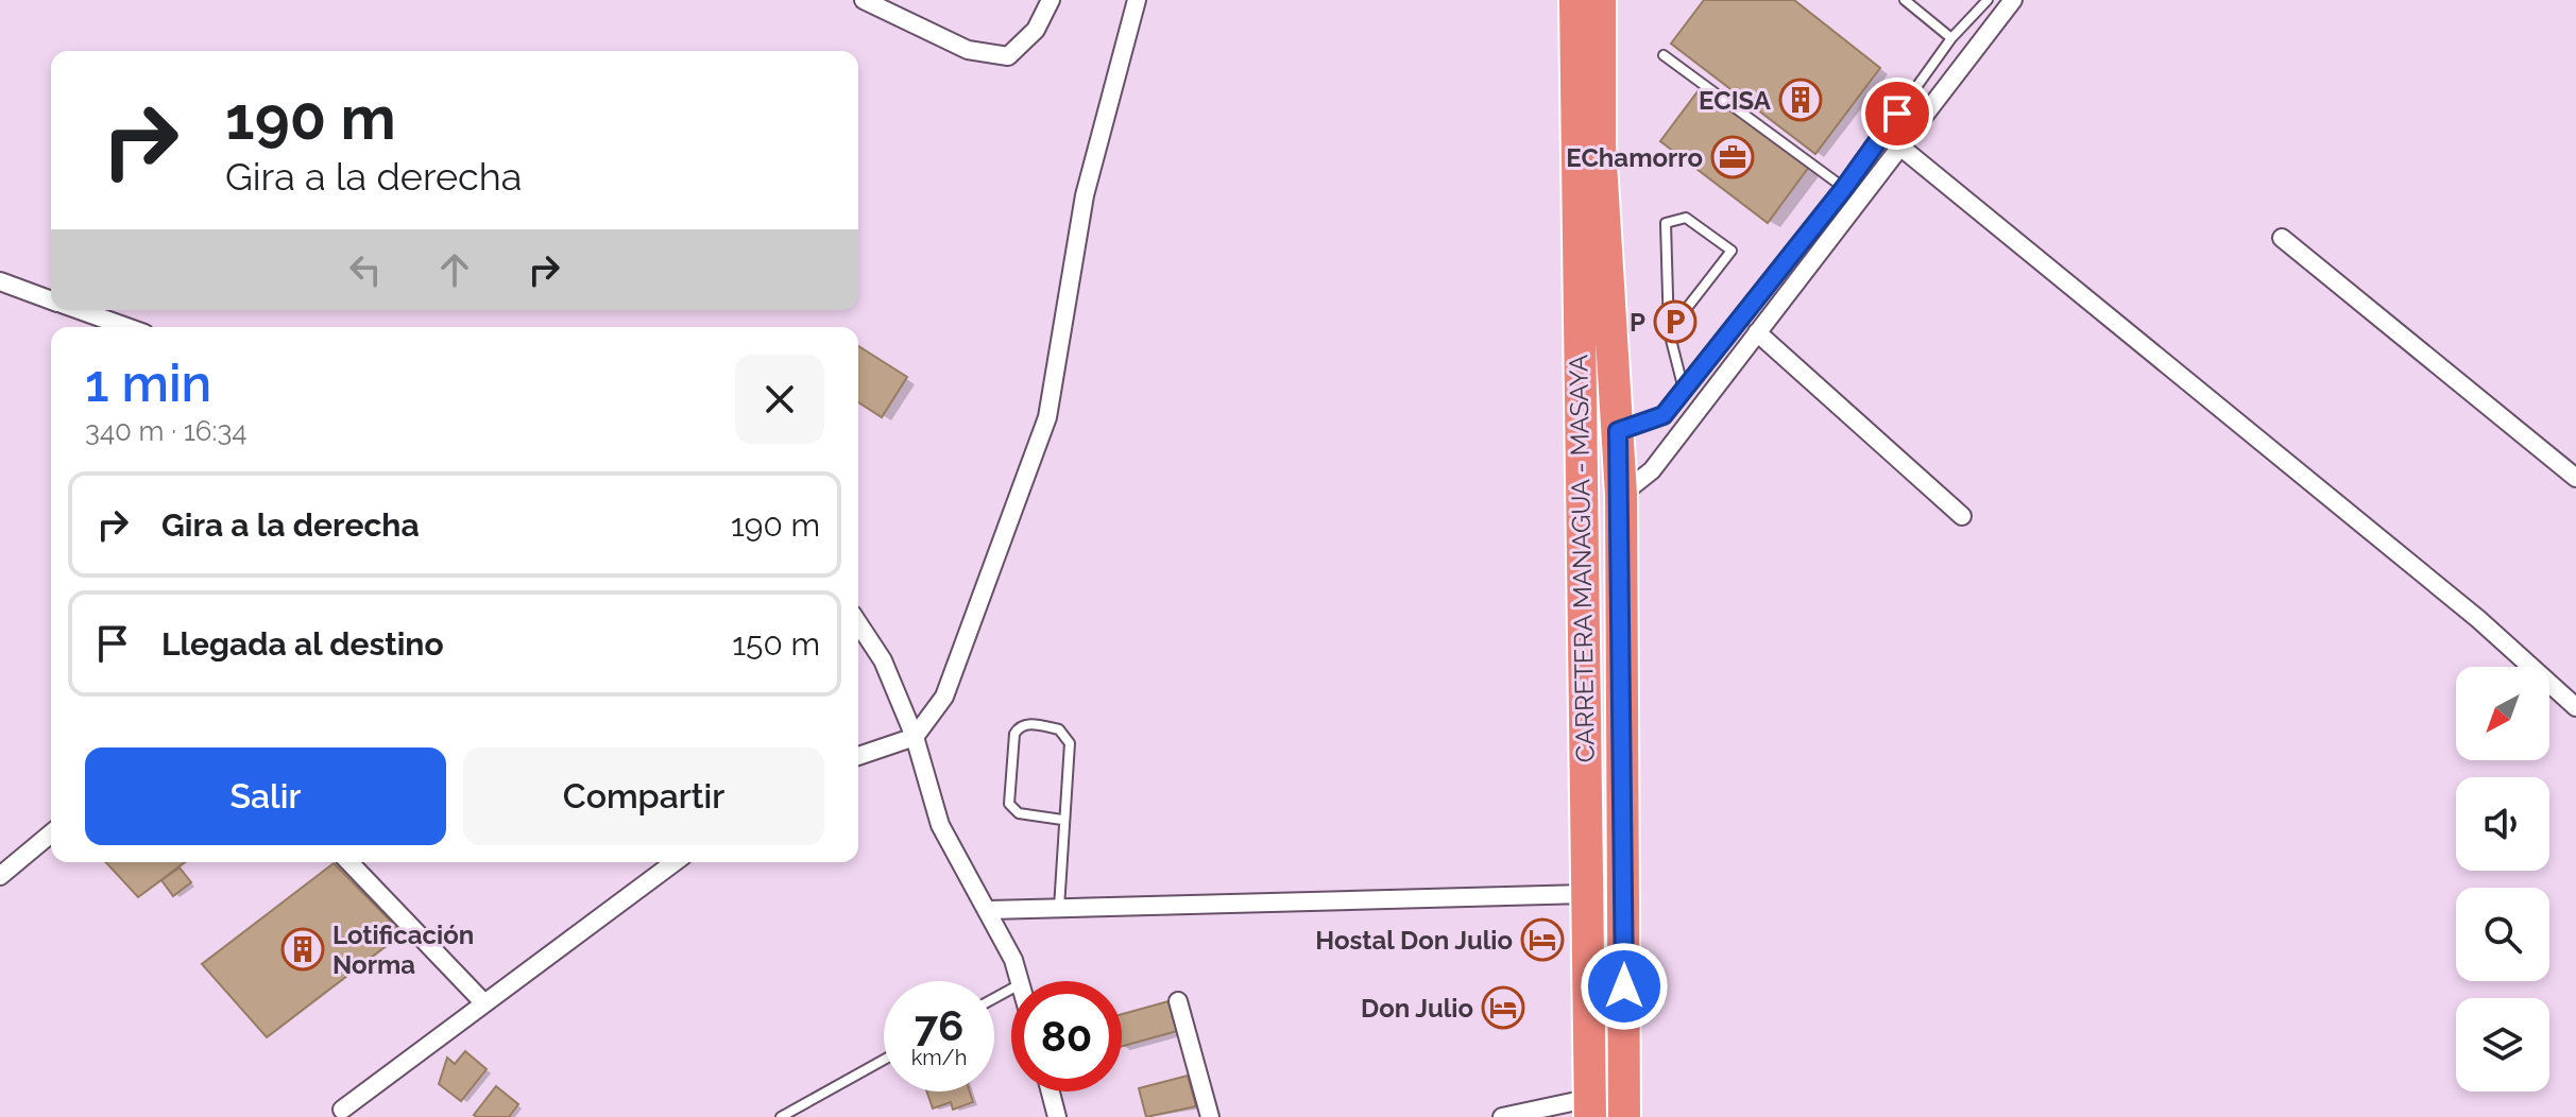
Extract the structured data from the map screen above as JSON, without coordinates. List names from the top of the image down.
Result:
{
  "streets": {
    "highway": ["CARRETERA MANAGUA - MASAYA"]
  },
  "places": {
    "building": ["ECISA", "Lotificación Norma"],
    "office": ["EChamorro"],
    "parking": ["P"],
    "hotel": ["Hostal Don Julio", "Don Julio"]
  },
  "north": "bottom left",
  "page": {
    "turn": ["190 m", "Gira a la derecha"],
    "heading": ["1 min", "340 m · 16:34"],
    "list": [
      {
        "name": "Gira a la derecha",
        "value": "190 m"
      },
      {
        "name": "Llegada al destino",
        "value": "150 m"
      }
    ],
    "buttons": ["Salir", "Compartir"],
    "speed": "76 km/h",
    "limit": "80"
  }
}
